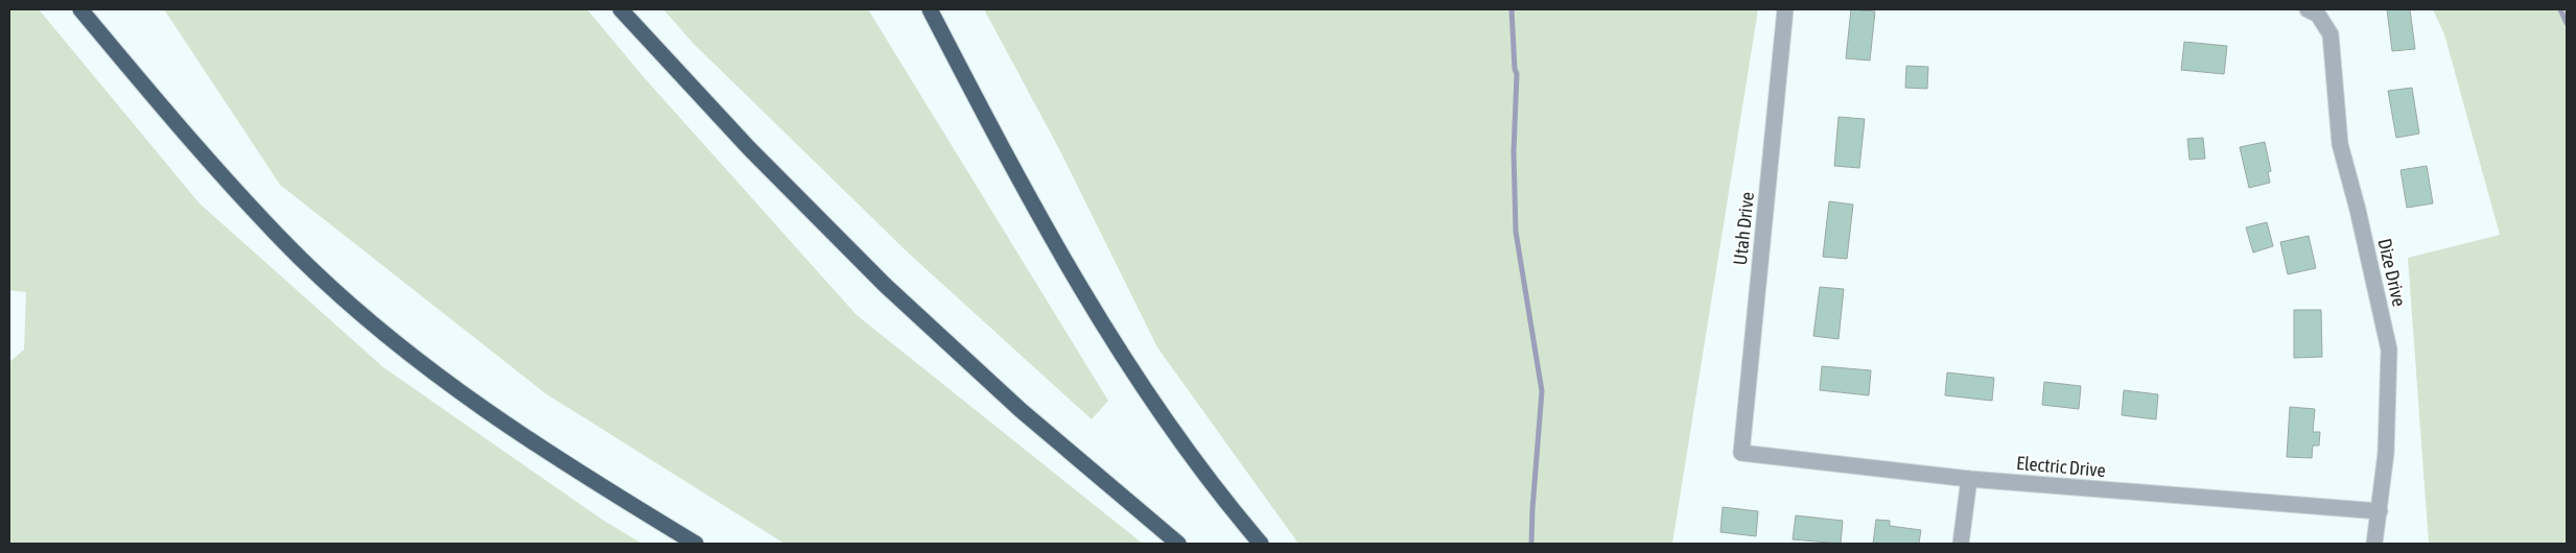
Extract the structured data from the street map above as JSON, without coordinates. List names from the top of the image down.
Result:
{
  "streets": {
    "street": ["Utah Drive", "Dize Drive", "Electric Drive"]
  },
  "crossings": [
    ["Utah Drive", "Electric Drive"],
    ["Dize Drive", "Electric Drive"]
  ]
}
